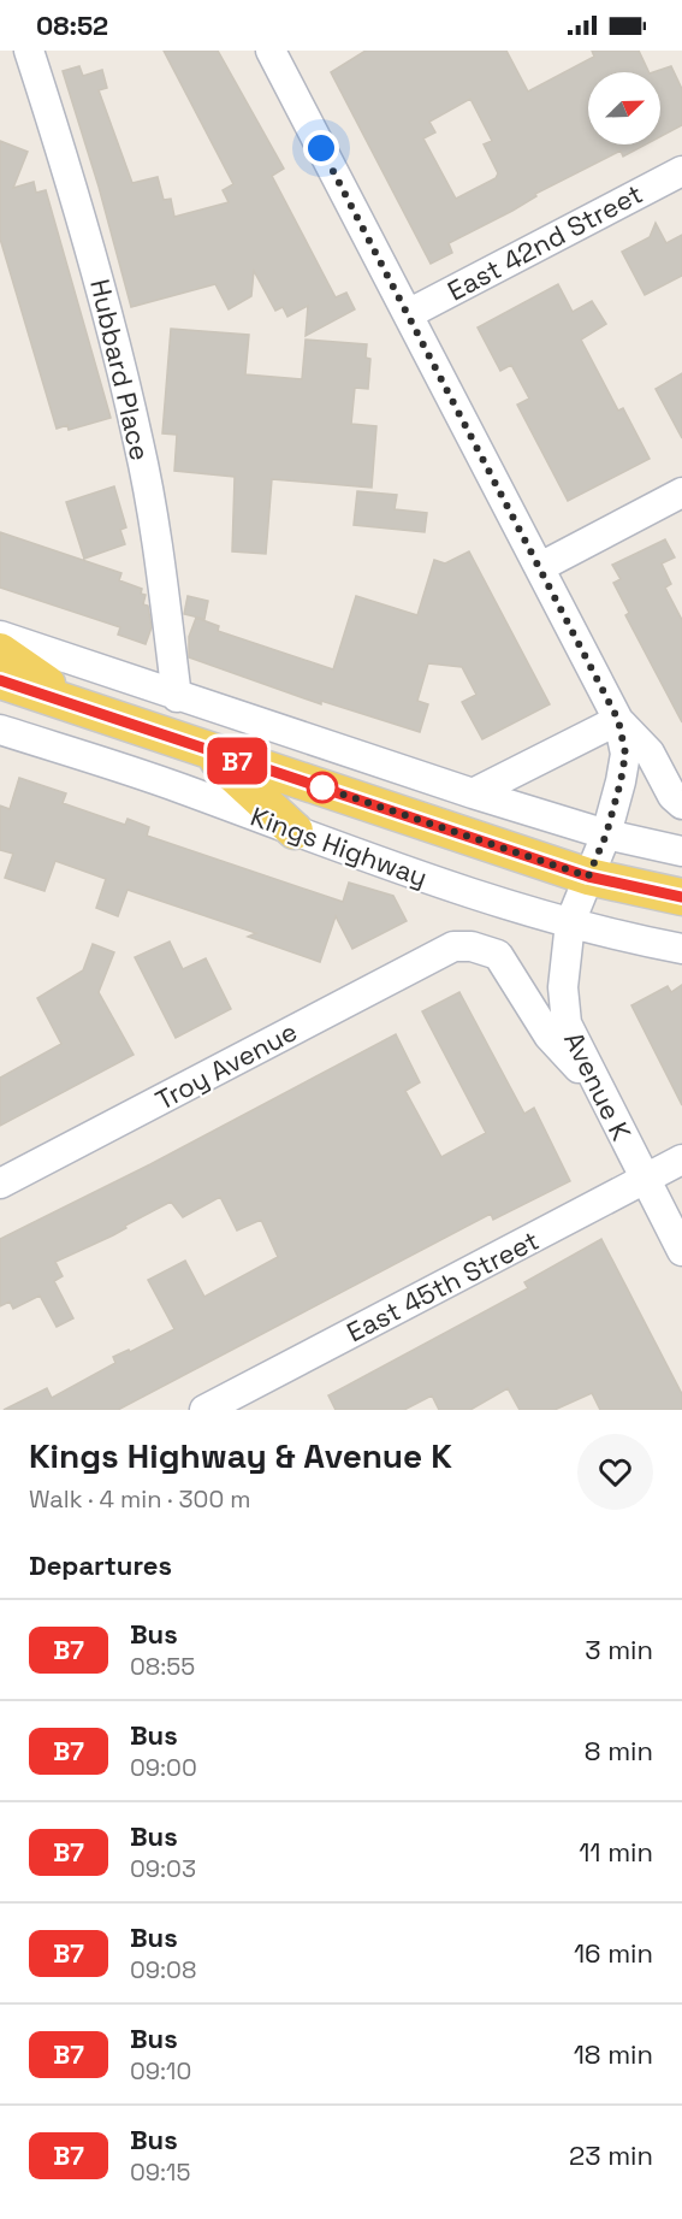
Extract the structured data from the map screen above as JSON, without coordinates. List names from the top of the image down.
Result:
{
  "streets": {
    "main road": ["Kings Highway"],
    "street": [
      "East 42nd Street",
      "Hubbard Place",
      "Troy Avenue",
      "Avenue K",
      "East 45th Street"
    ]
  },
  "crossings": [
    ["East 42nd Street", "Avenue K"],
    ["Kings Highway", "Avenue K"],
    ["Troy Avenue", "Avenue K"],
    ["Avenue K", "East 45th Street"]
  ],
  "lines": ["bus line B7"],
  "north": "top right",
  "page": {
    "status": "08:52",
    "on_map": "B7",
    "heading": [
      ["Kings Highway & Avenue K", "Walk · 4 min · 300 m"],
      "Departures"
    ],
    "list": [
      {
        "mark": "B7",
        "name": "Bus",
        "note": "08:55",
        "value": "3 min"
      },
      {
        "mark": "B7",
        "name": "Bus",
        "note": "09:00",
        "value": "8 min"
      },
      {
        "mark": "B7",
        "name": "Bus",
        "note": "09:03",
        "value": "11 min"
      },
      {
        "mark": "B7",
        "name": "Bus",
        "note": "09:08",
        "value": "16 min"
      },
      {
        "mark": "B7",
        "name": "Bus",
        "note": "09:10",
        "value": "18 min"
      },
      {
        "mark": "B7",
        "name": "Bus",
        "note": "09:15",
        "value": "23 min"
      }
    ]
  }
}
